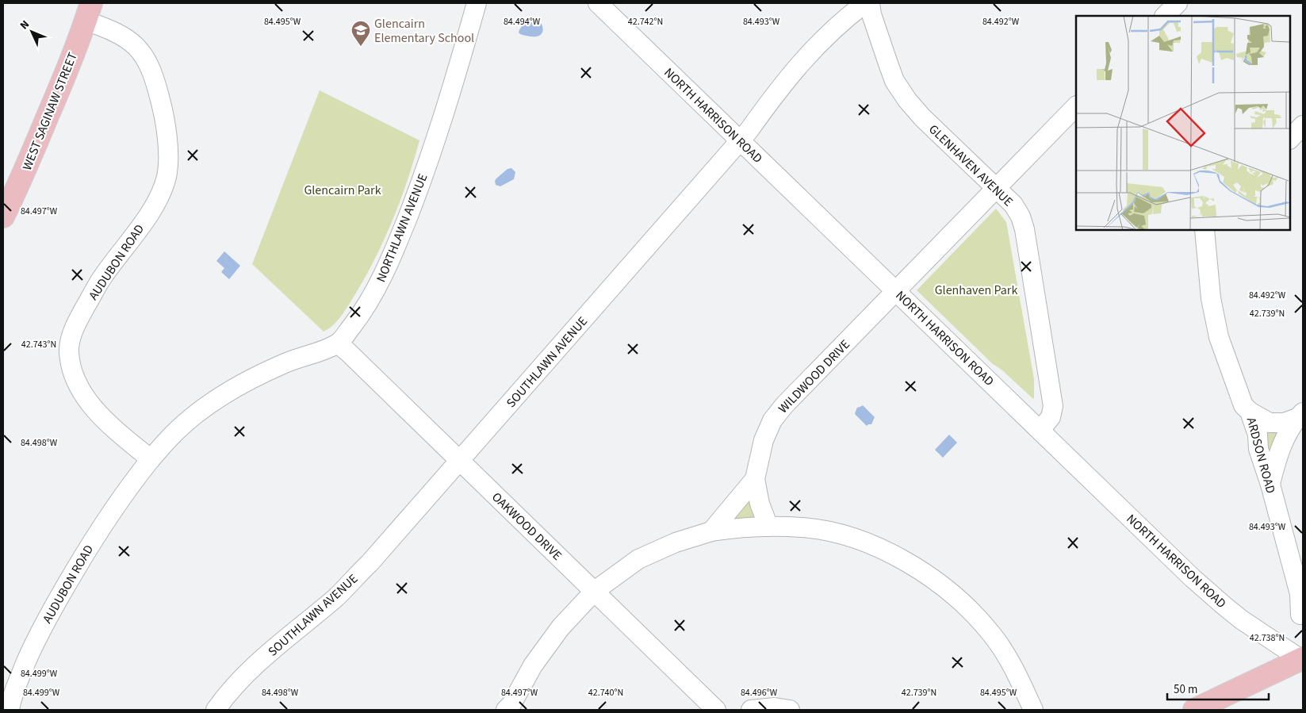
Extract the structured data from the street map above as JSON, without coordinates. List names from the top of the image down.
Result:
{
  "streets": {
    "main road": ["WEST SAGINAW STREET"],
    "street": [
      "NORTH HARRISON ROAD",
      "GLENHAVEN AVENUE",
      "NORTHLAWN AVENUE",
      "AUDUBON ROAD",
      "SOUTHLAWN AVENUE",
      "WILDWOOD DRIVE",
      "ARDSON ROAD",
      "OAKWOOD DRIVE"
    ]
  },
  "crossings": [
    ["WEST SAGINAW STREET", "AUDUBON ROAD"],
    ["NORTH HARRISON ROAD", "GLENHAVEN AVENUE"],
    ["NORTH HARRISON ROAD", "SOUTHLAWN AVENUE"],
    ["NORTH HARRISON ROAD", "WILDWOOD DRIVE"],
    ["GLENHAVEN AVENUE", "WILDWOOD DRIVE"],
    ["NORTHLAWN AVENUE", "OAKWOOD DRIVE"],
    ["SOUTHLAWN AVENUE", "OAKWOOD DRIVE"]
  ],
  "parks": ["Glencairn Park", "Glenhaven Park"],
  "places": {
    "school or university": ["Glencairn Elementary School"]
  },
  "scale_bar": "50 m",
  "north": "top left",
  "coordinates": [
    "84.495°W",
    "84.494°W",
    "84.493°W",
    "84.492°W",
    "42.742°N",
    "84.497°W",
    "42.739°N",
    "42.743°N",
    "84.498°W",
    "42.738°N",
    "84.499°W",
    "42.740°N",
    "84.496°W"
  ]
}
